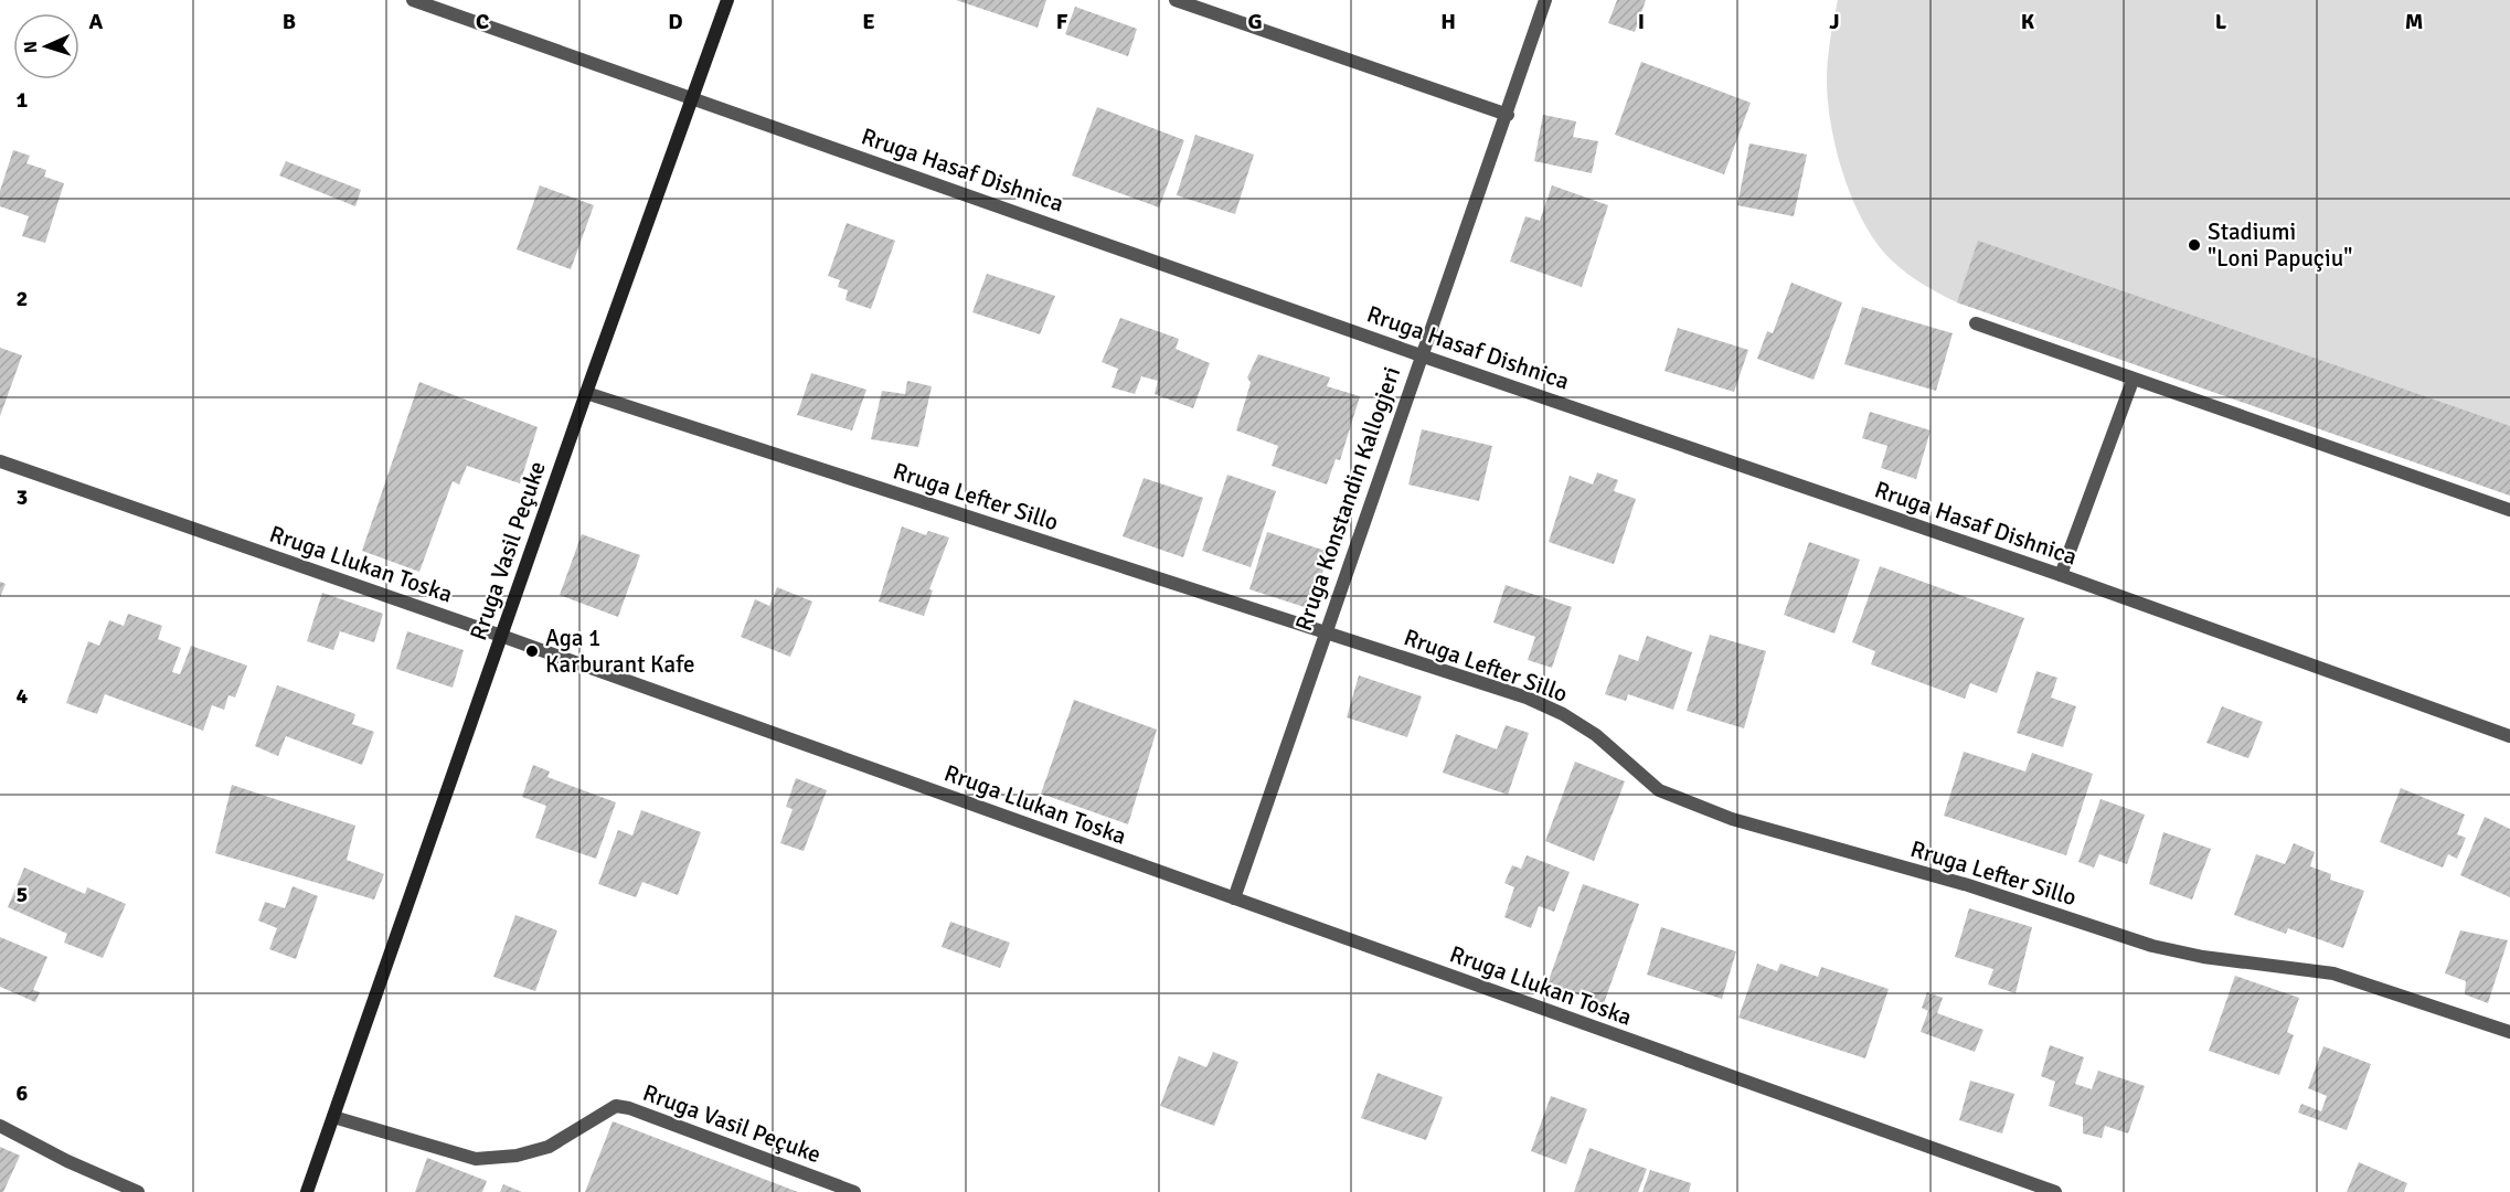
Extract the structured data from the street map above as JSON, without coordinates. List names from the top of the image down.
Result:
{
  "streets": {
    "street": [
      "Rruga Hasaf Dishnica",
      "Rruga Lefter Sillo",
      "Rruga Konstandin Kallogjeri",
      "Rruga Vasil Peçuke",
      "Rruga Llukan Toska"
    ]
  },
  "crossings": [
    ["Rruga Hasaf Dishnica", "Rruga Konstandin Kallogjeri"],
    ["Rruga Hasaf Dishnica", "Rruga Vasil Peçuke"],
    ["Rruga Lefter Sillo", "Rruga Konstandin Kallogjeri"],
    ["Rruga Lefter Sillo", "Rruga Vasil Peçuke"],
    ["Rruga Konstandin Kallogjeri", "Rruga Llukan Toska"],
    ["Rruga Vasil Peçuke", "Rruga Llukan Toska"]
  ],
  "places": ["Stadiumi \"Loni Papuçiu\"", "Aga 1 Karburant Kafe"],
  "north": "left",
  "grid": {
    "columns": [
      "A",
      "B",
      "C",
      "D",
      "E",
      "F",
      "G",
      "H",
      "I",
      "J",
      "K",
      "L",
      "M"
    ],
    "rows": [
      "1",
      "2",
      "3",
      "4",
      "5",
      "6"
    ]
  }
}
